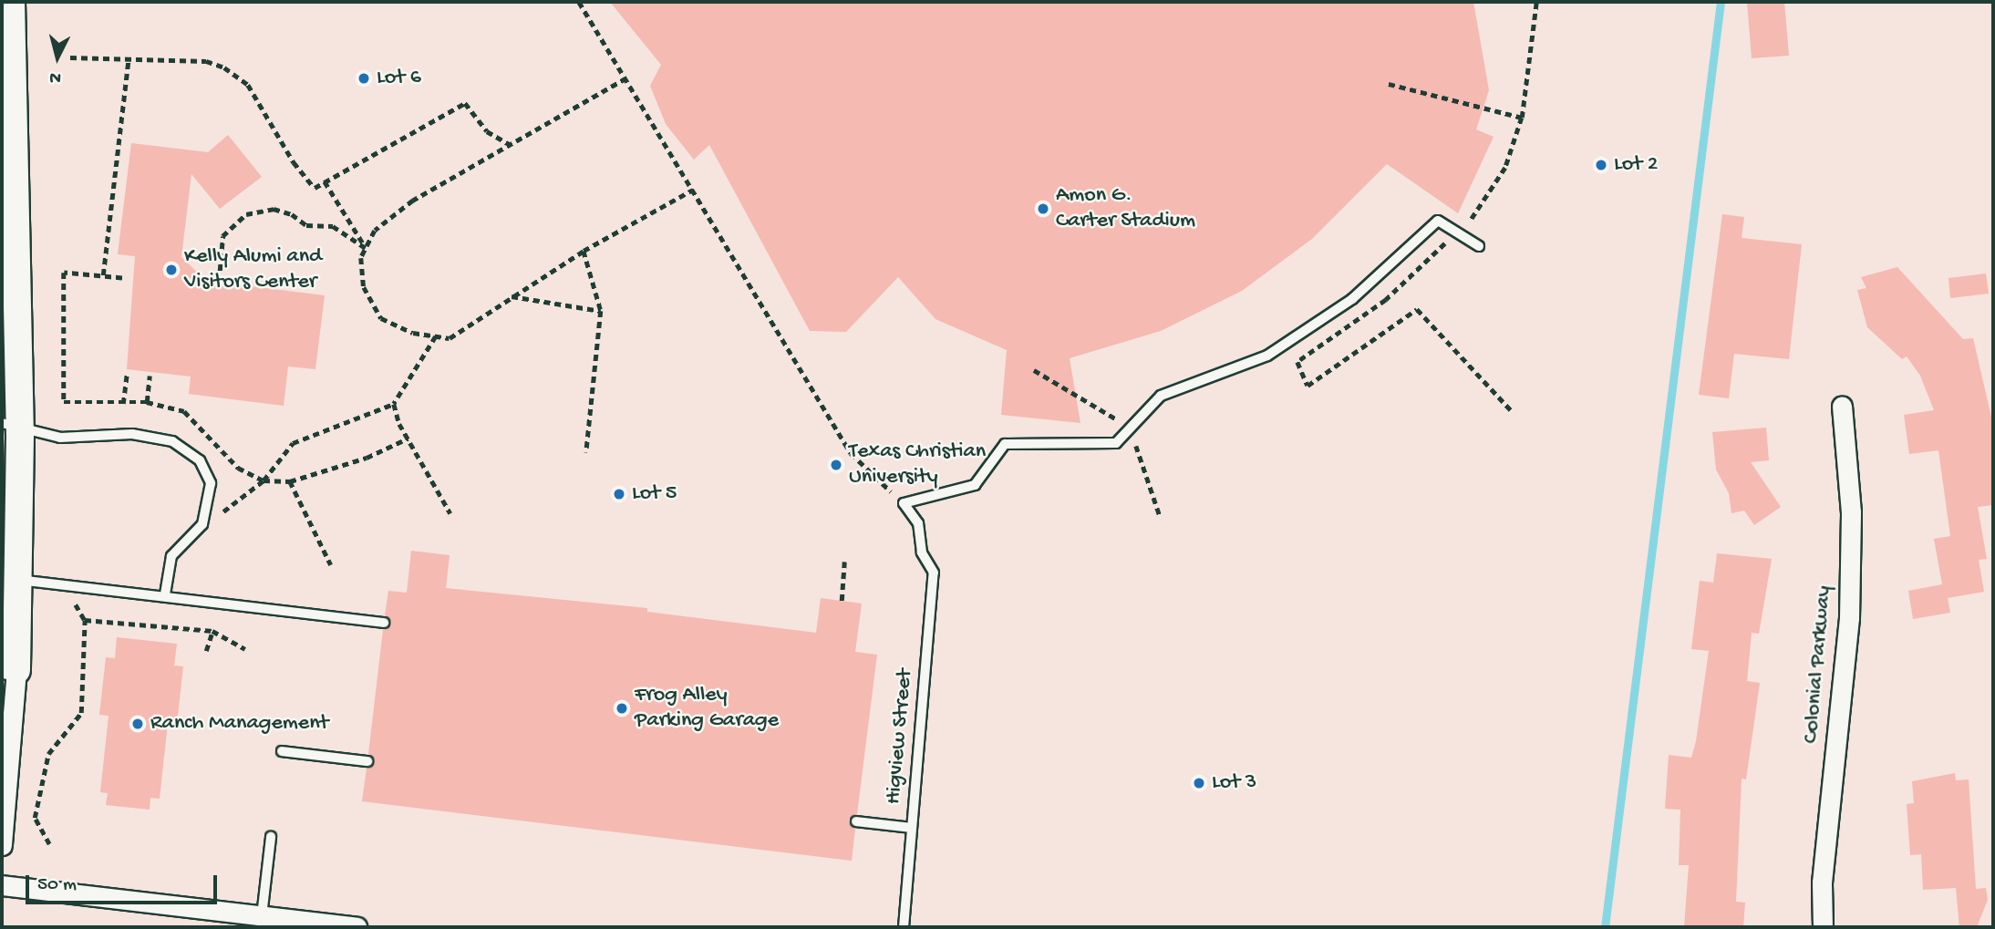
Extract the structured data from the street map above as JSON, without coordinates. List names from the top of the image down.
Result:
{
  "streets": {
    "street": ["Colonial Parkway"],
    "lane": ["Higview Street"]
  },
  "places": [
    "Lot 6",
    "Lot 2",
    "Amon G. Carter Stadium",
    "Kelly Alumi and Visitors Center",
    "Texas Christian University",
    "Lot 5",
    "Frog Alley Parking Garage",
    "Ranch Management",
    "Lot 3"
  ],
  "scale_bar": "50 m",
  "north": "bottom"
}
